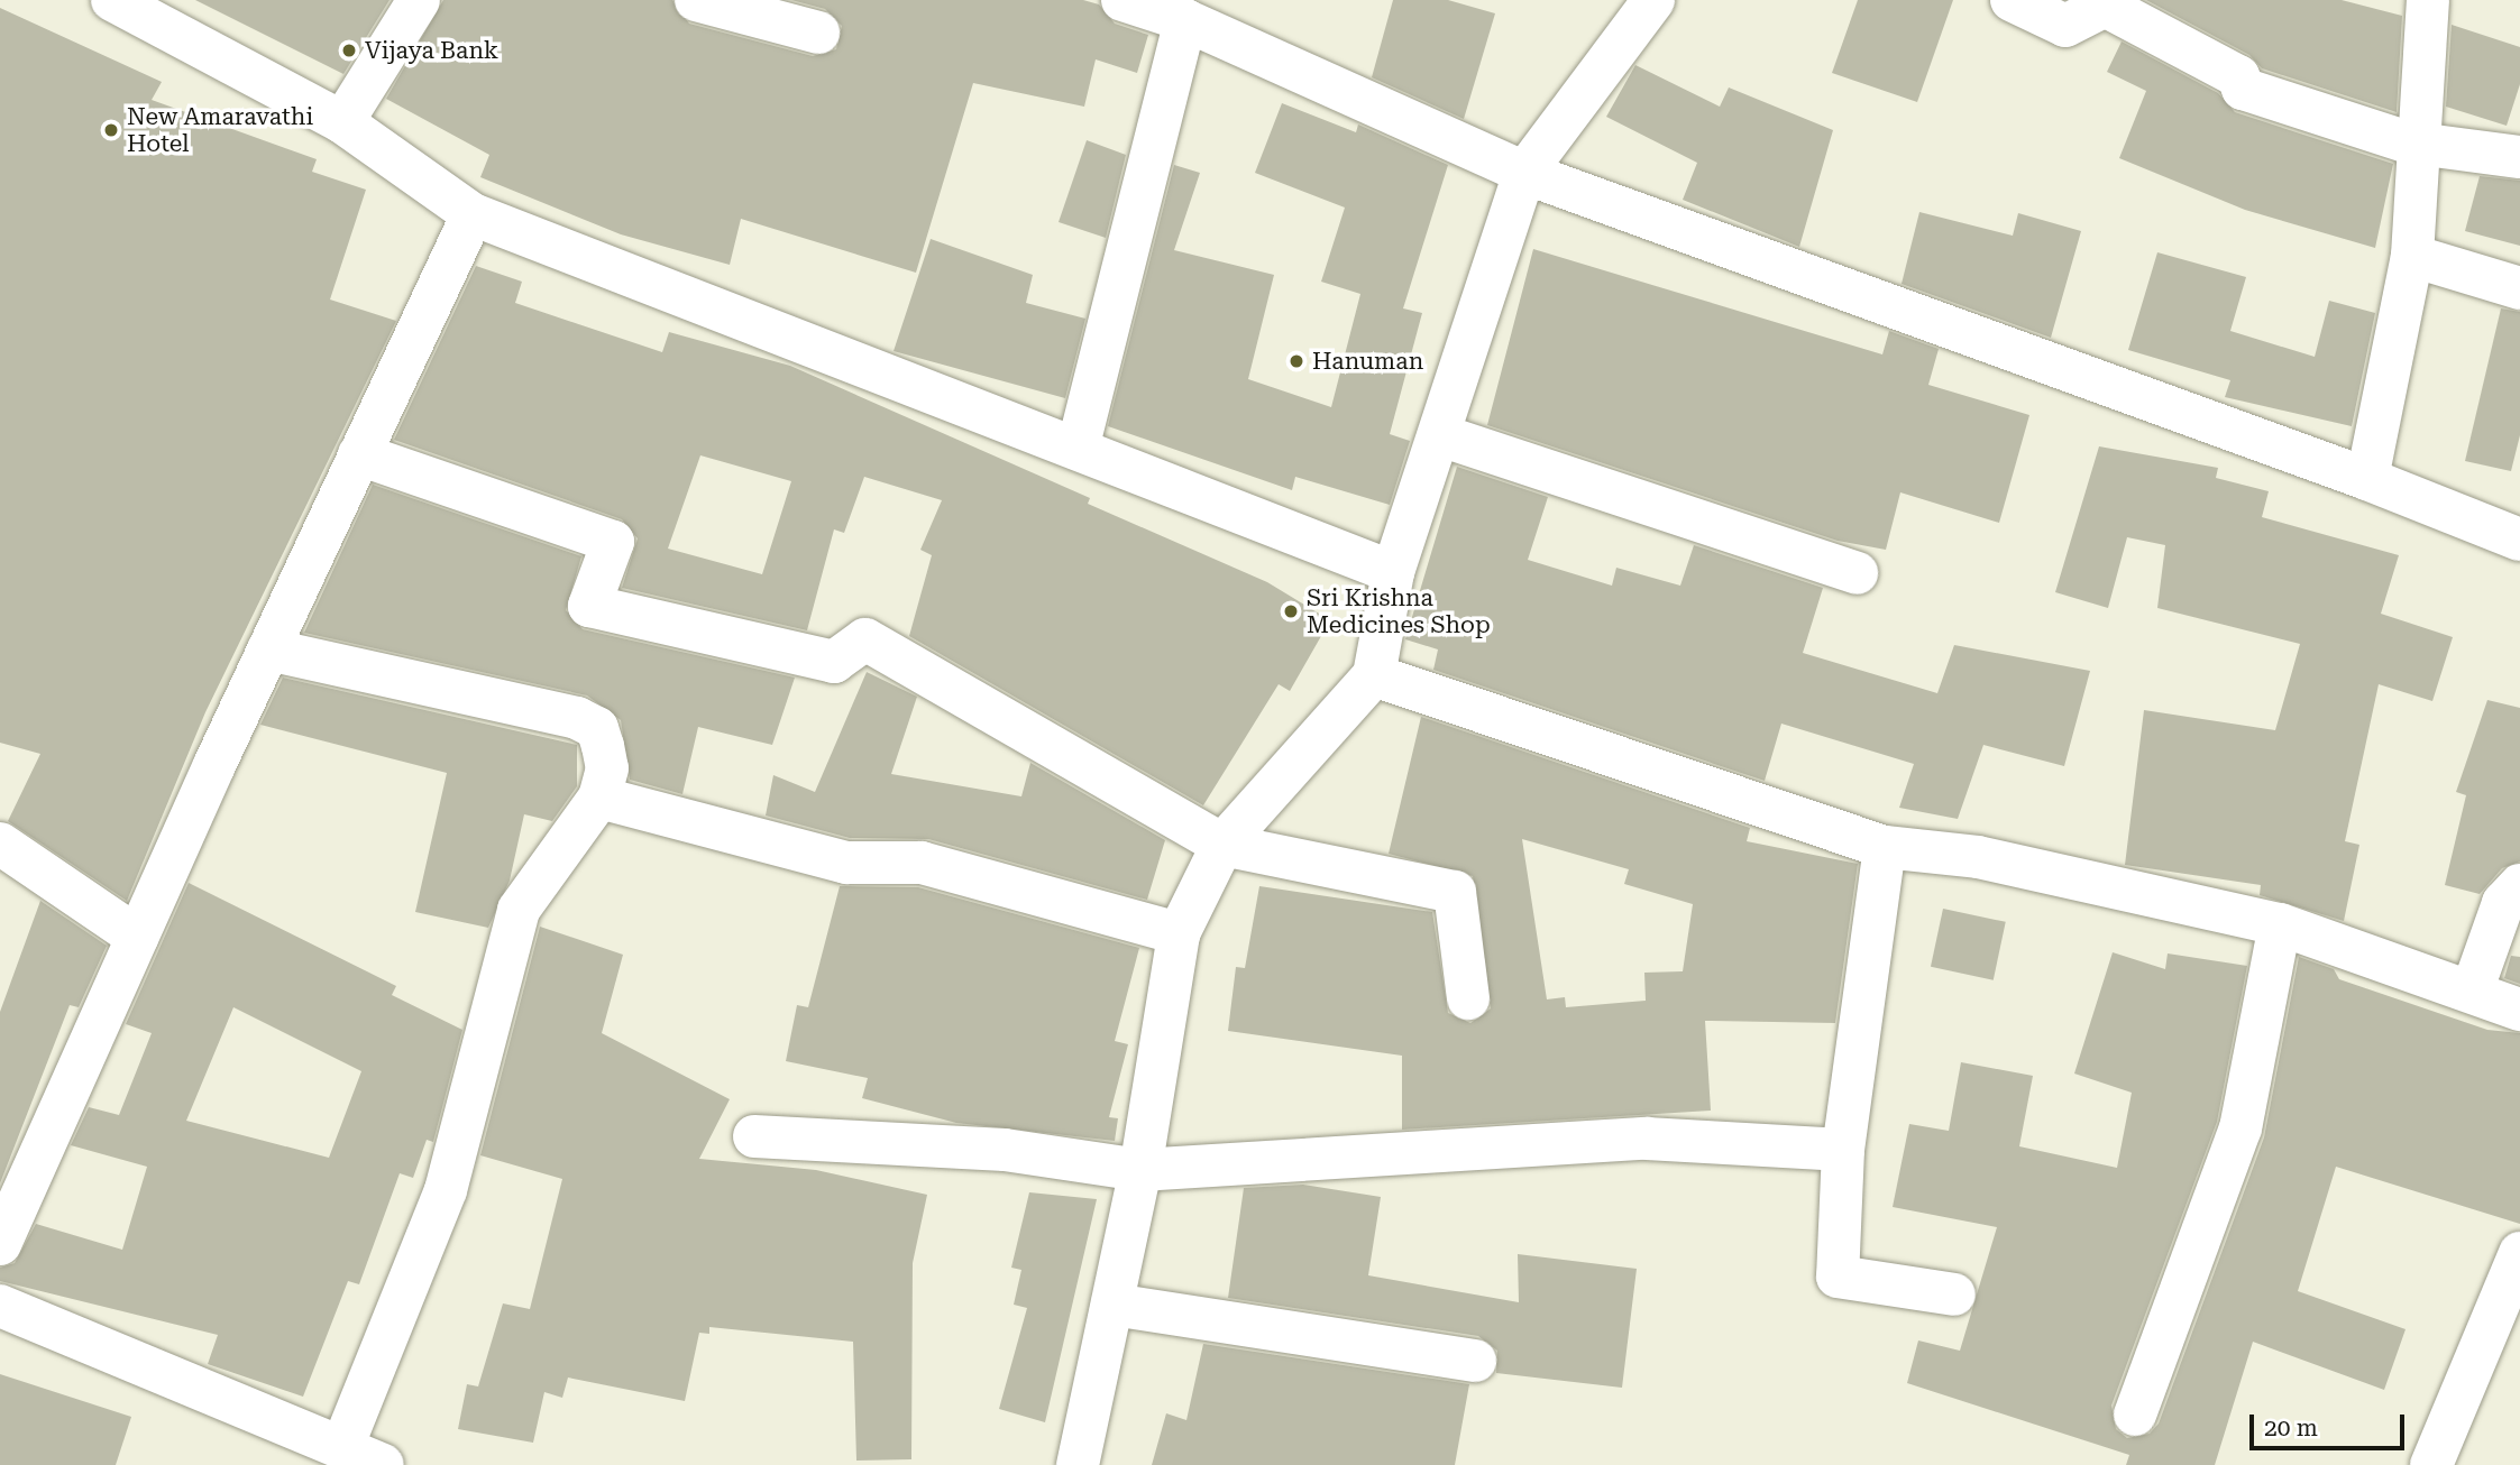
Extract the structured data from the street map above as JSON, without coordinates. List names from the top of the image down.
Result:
{
  "places": [
    "Vijaya Bank",
    "New Amaravathi Hotel",
    "Hanuman",
    "Sri Krishna Medicines Shop"
  ],
  "scale_bar": "20 m"
}
